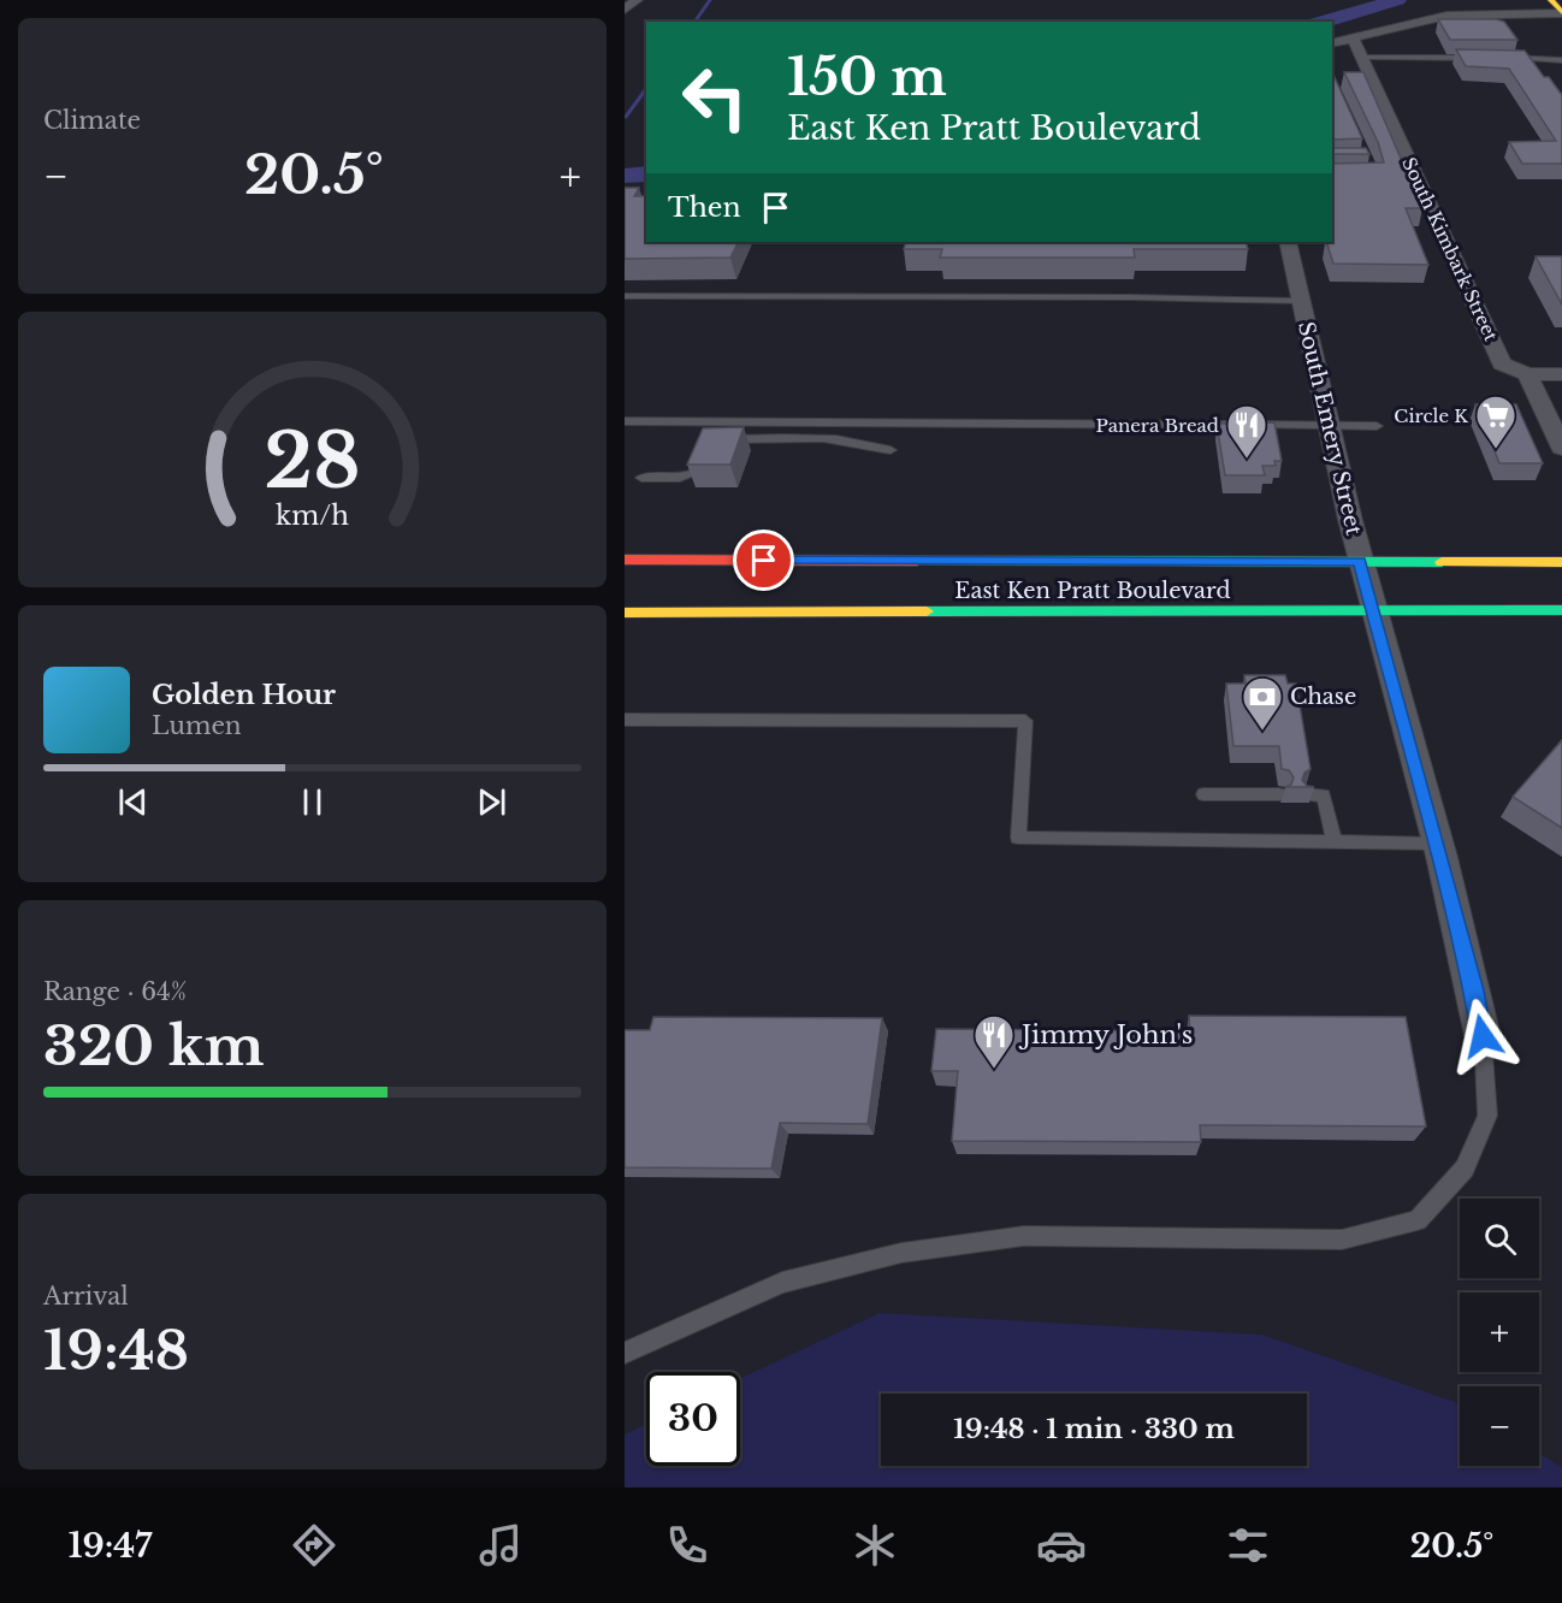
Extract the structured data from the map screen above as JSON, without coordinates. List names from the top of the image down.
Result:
{
  "streets": {
    "main road": ["East Ken Pratt Boulevard"],
    "street": ["South Kimbark Street", "South Emery Street"]
  },
  "crossings": [
    ["South Emery Street", "East Ken Pratt Boulevard"]
  ],
  "places": {
    "supermarket": ["Circle K"],
    "restaurant": ["Panera Bread", "Jimmy John's"],
    "bank": ["Chase"]
  },
  "page": {
    "tile": [
      "Climate",
      ["Range · 64%", "320 km"],
      ["Arrival", "19:48"]
    ],
    "turn": ["150 m", "East Ken Pratt Boulevard"],
    "heat": ["−", "20.5°", "+"],
    "then": "Then",
    "song": ["Golden Hour", "Lumen"],
    "map_buttons": ["+", "−"],
    "limit": "30",
    "trip": "19:48 · 1 min · 330 m",
    "tabs": ["19:47", "20.5°"],
    "gauge": ["28", "km/h"]
  }
}
